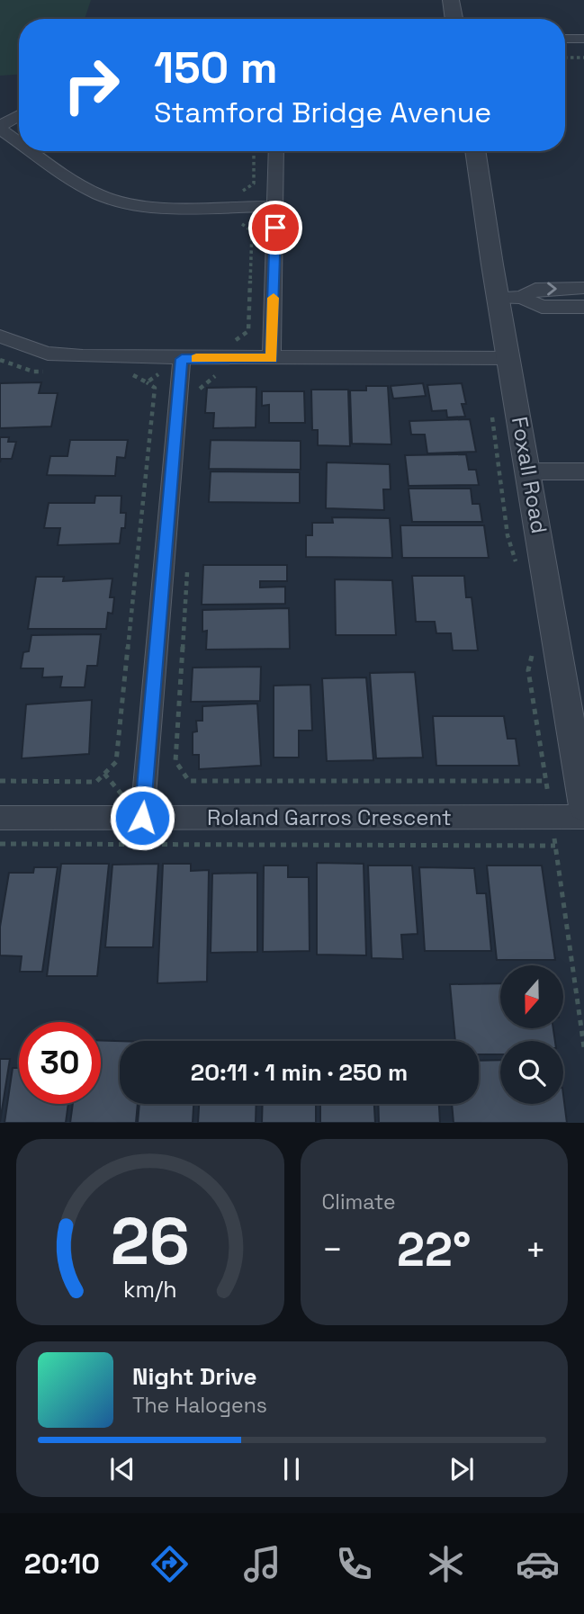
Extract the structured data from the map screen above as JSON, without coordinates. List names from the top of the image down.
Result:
{
  "streets": {
    "street": ["Foxall Road", "Roland Garros Crescent"]
  },
  "north": "bottom",
  "page": {
    "turn": ["150 m", "Stamford Bridge Avenue"],
    "limit": "30",
    "trip": "20:11 · 1 min · 250 m",
    "tile": "Climate",
    "heat": ["−", "22°", "+"],
    "song": ["Night Drive", "The Halogens"],
    "tabs": "20:10",
    "gauge": ["26", "km/h"]
  }
}
